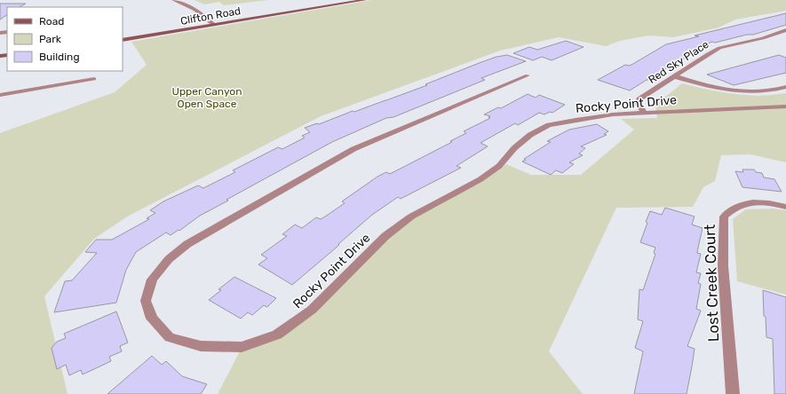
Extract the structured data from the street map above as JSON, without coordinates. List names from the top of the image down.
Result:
{
  "streets": {
    "street": [
      "Clifton Road",
      "Red Sky Place",
      "Rocky Point Drive",
      "Lost Creek Court"
    ]
  },
  "crossings": [
    ["Red Sky Place", "Rocky Point Drive"]
  ],
  "parks": ["Upper Canyon Open Space"],
  "legend": ["Road", "Park", "Building"]
}
